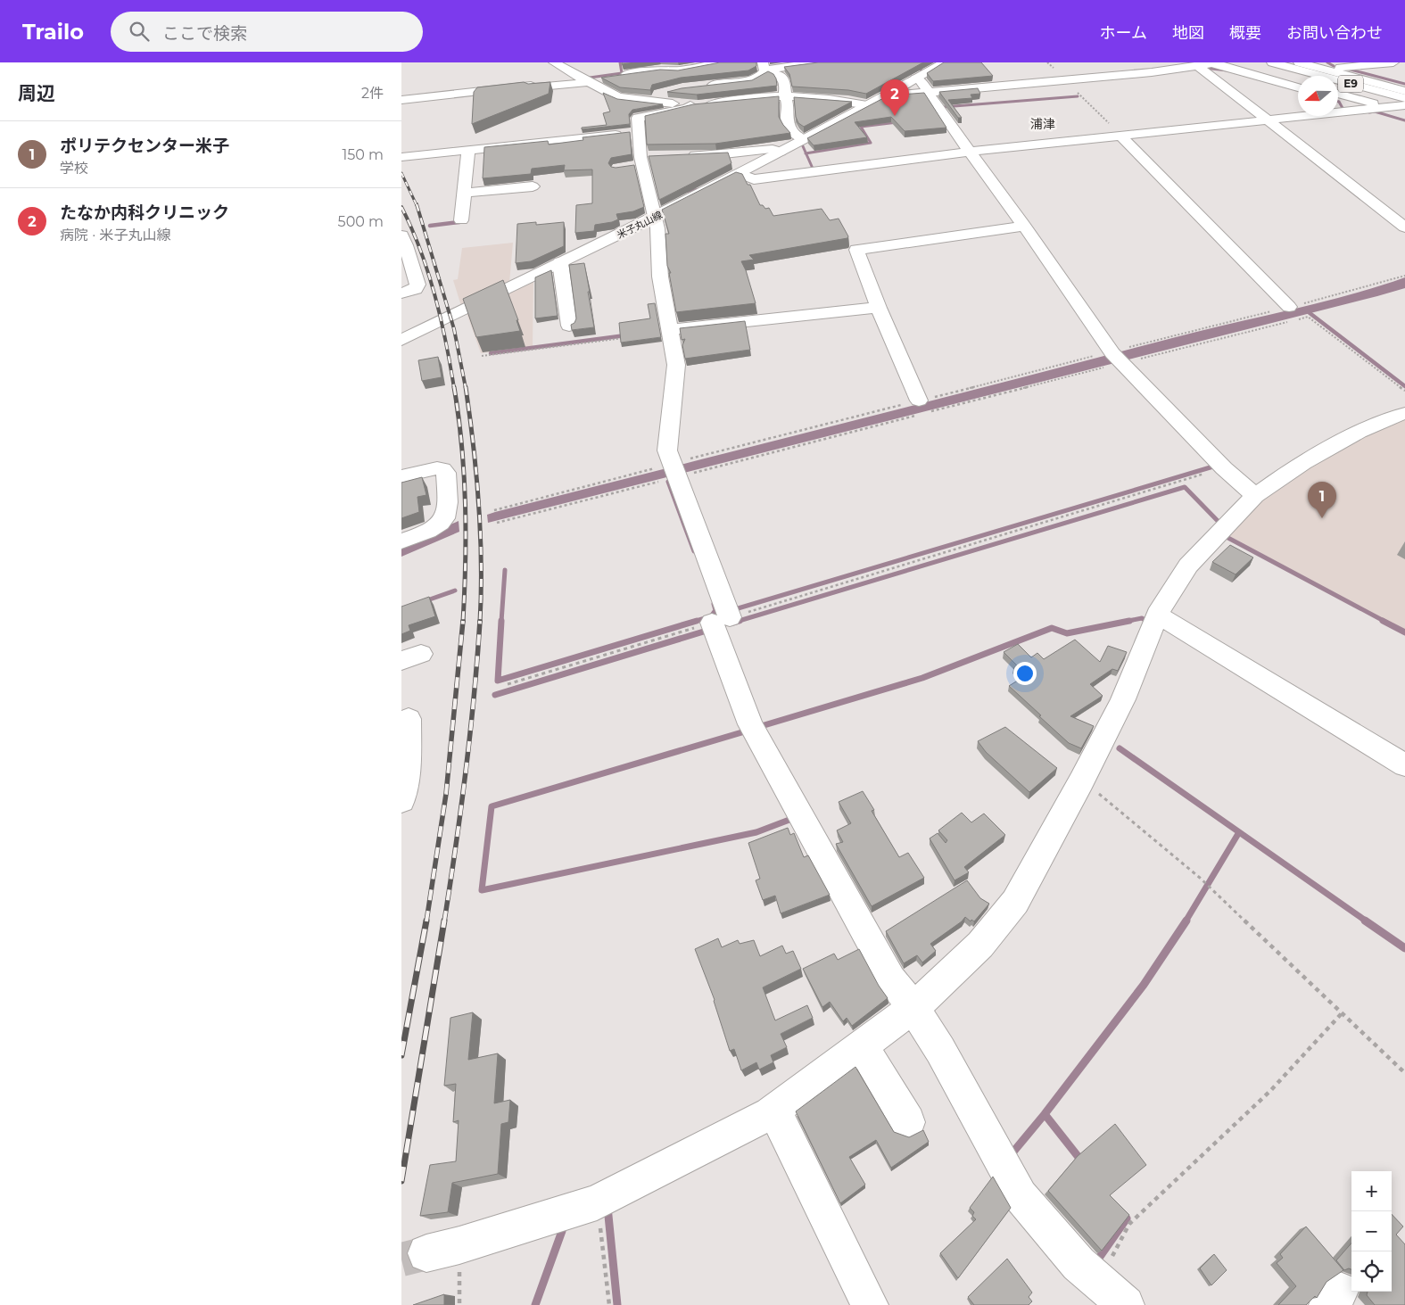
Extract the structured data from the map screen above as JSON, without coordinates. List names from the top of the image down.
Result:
{
  "streets": {
    "main road": ["E9", "米子丸山線"]
  },
  "districts": ["浦津"],
  "north": "left",
  "page": {
    "header": "Trailo",
    "search": "ここで検索",
    "nav": [
      "ホーム",
      "地図",
      "概要",
      "お問い合わせ"
    ],
    "heading": ["周辺", "2件"],
    "pins": ["2", "1"],
    "list": [
      {
        "mark": "1",
        "name": "ポリテクセンター米子",
        "note": "学校",
        "value": "150 m"
      },
      {
        "mark": "2",
        "name": "たなか内科クリニック",
        "note": "病院 · 米子丸山線",
        "value": "500 m"
      }
    ],
    "map_buttons": ["+", "−"]
  }
}
